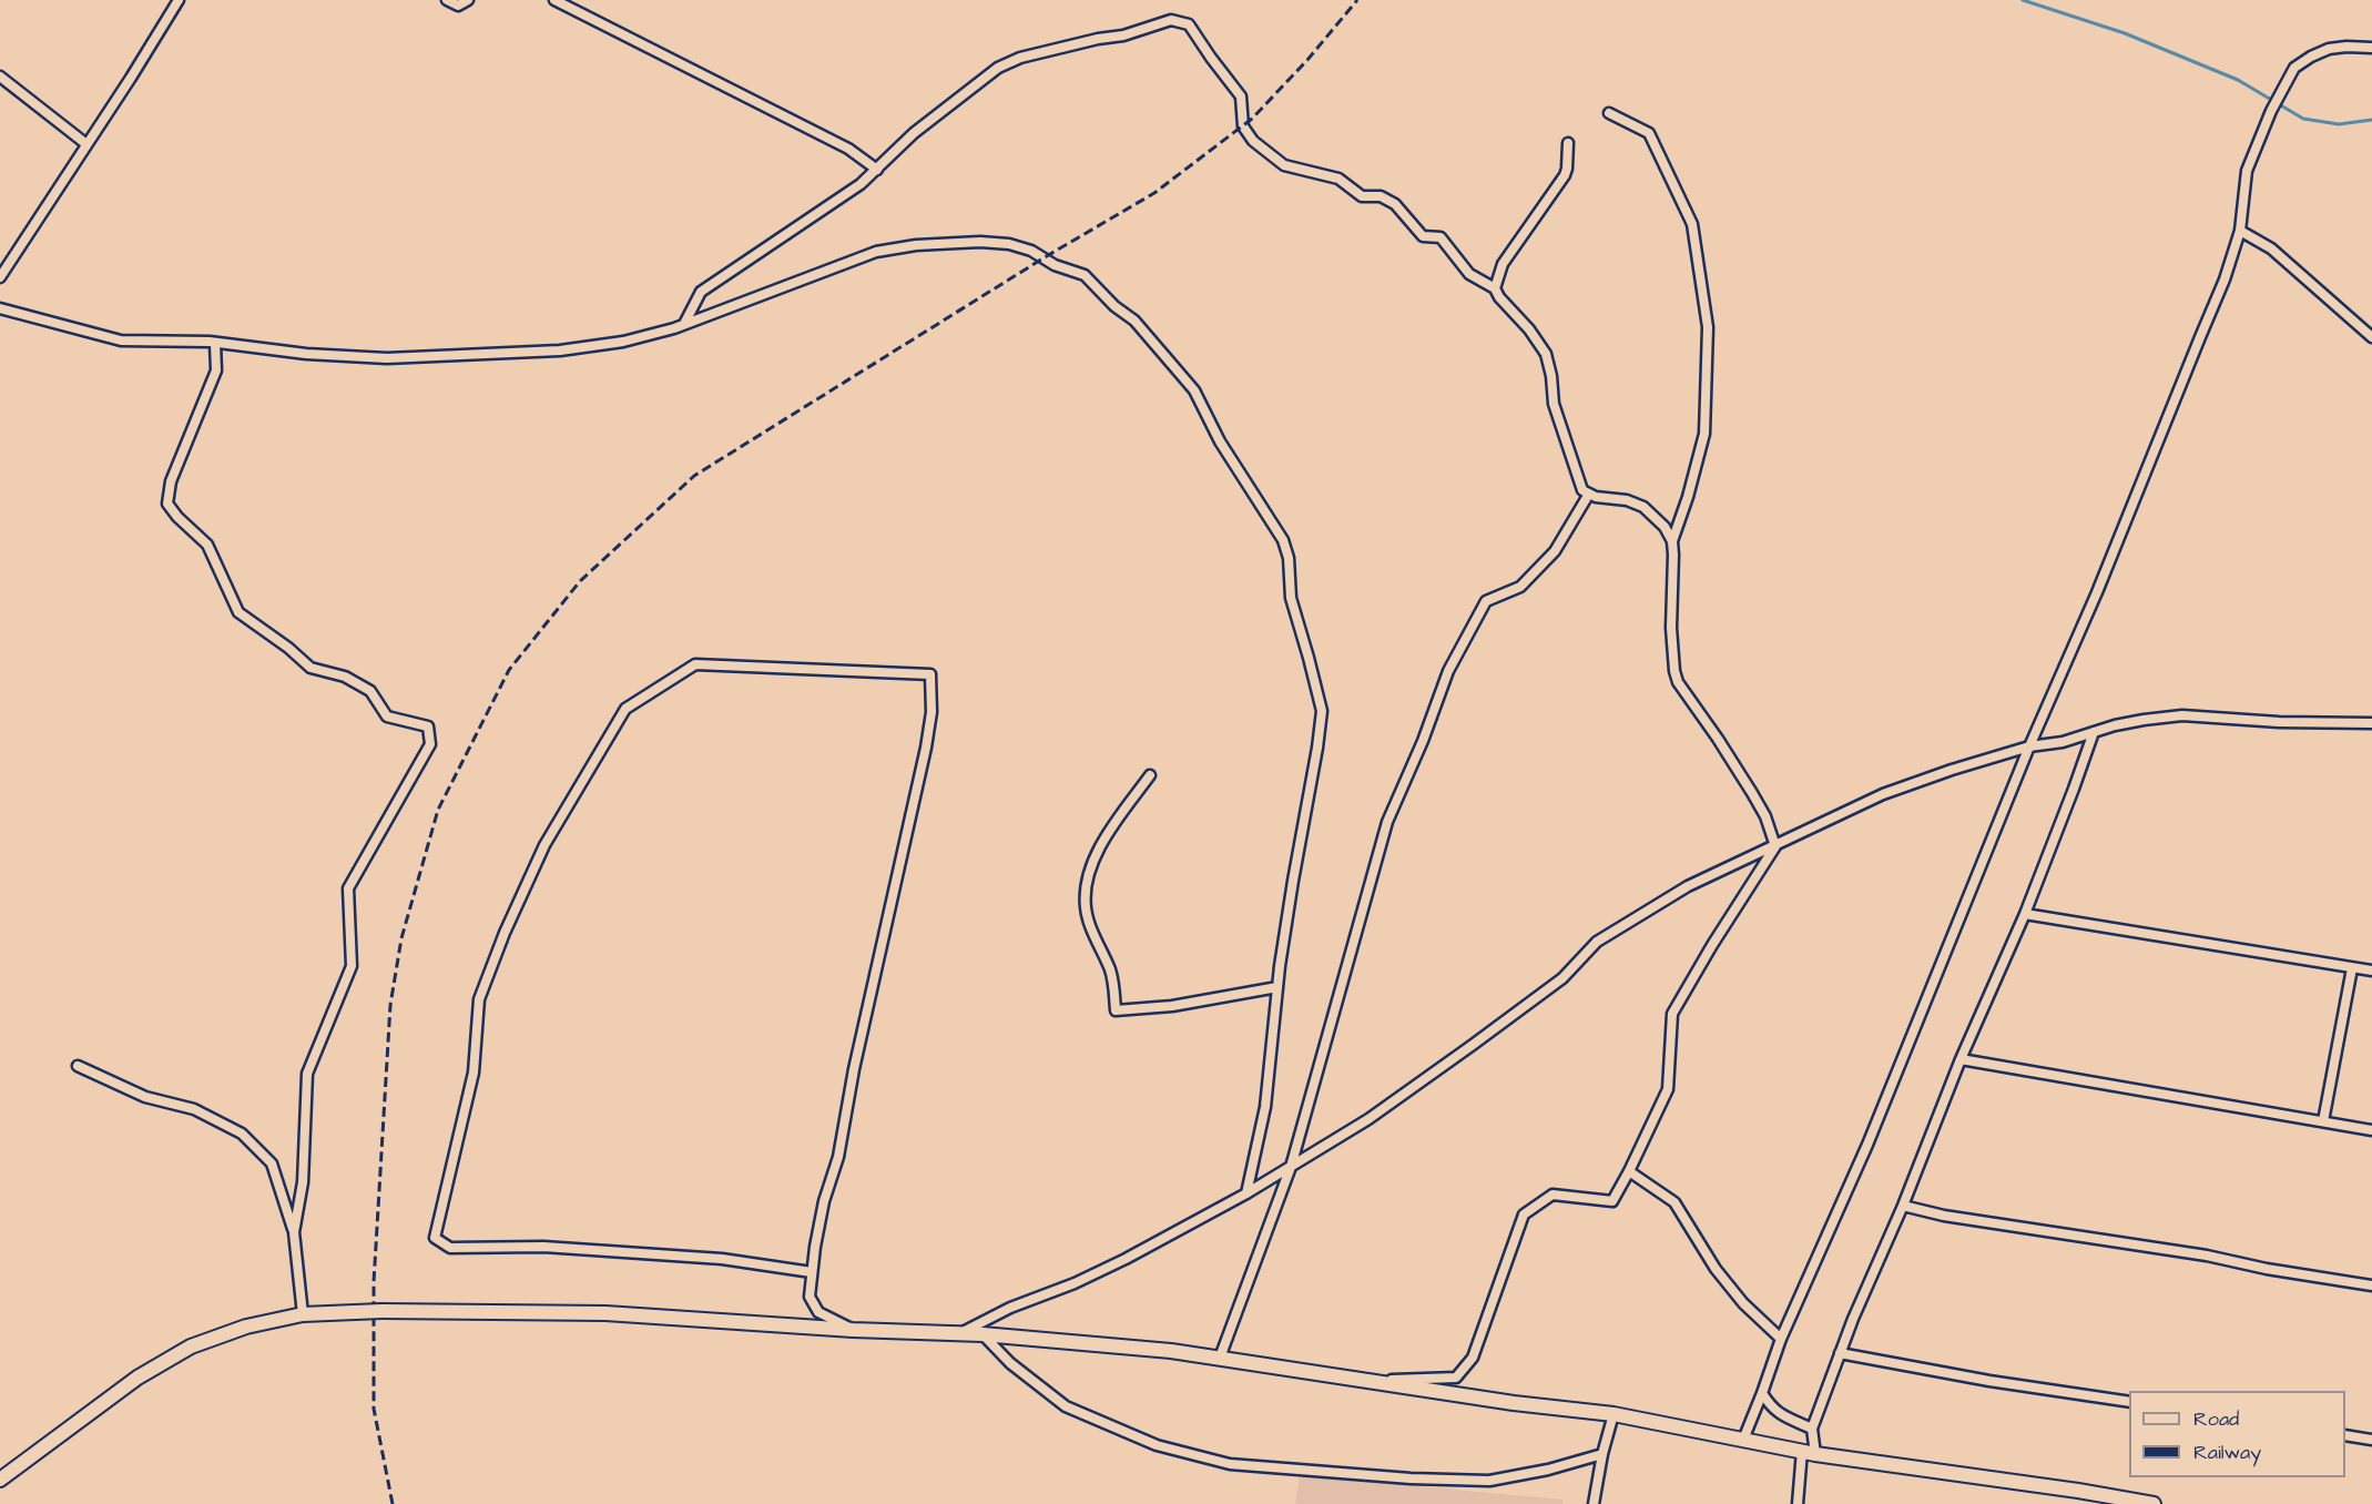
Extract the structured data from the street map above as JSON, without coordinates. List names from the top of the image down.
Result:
{
  "legend": ["Road", "Railway"]
}
